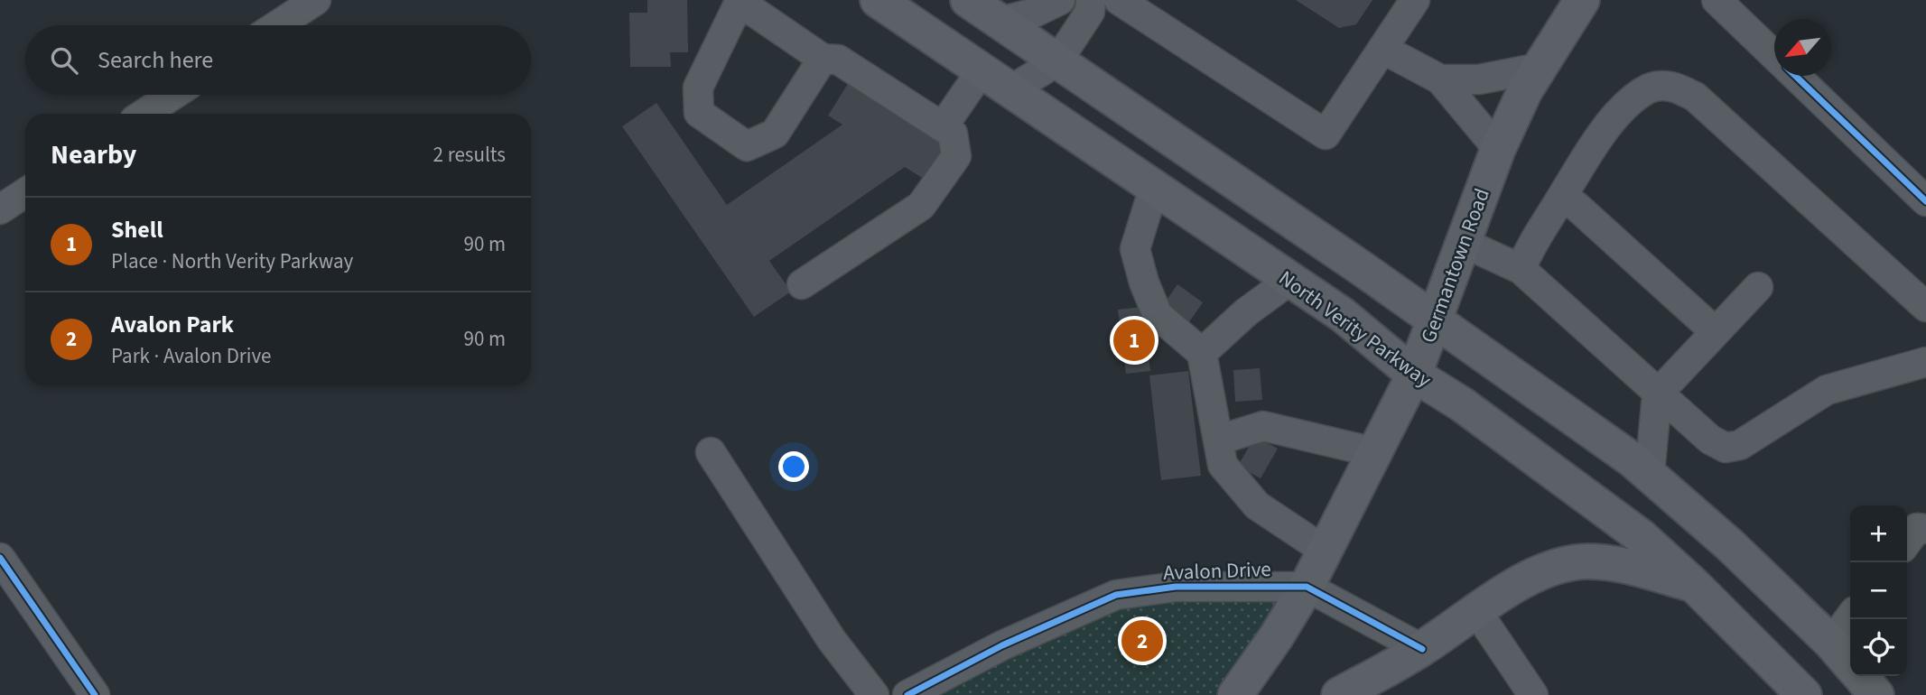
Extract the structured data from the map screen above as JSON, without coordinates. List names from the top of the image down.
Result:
{
  "streets": {
    "main road": ["Germantown Road", "North Verity Parkway"],
    "street": ["Avalon Drive"]
  },
  "crossings": [
    ["Germantown Road", "North Verity Parkway"],
    ["Germantown Road", "Avalon Drive"]
  ],
  "north": "bottom left",
  "page": {
    "search": "Search here",
    "heading": ["Nearby", "2 results"],
    "list": [
      {
        "mark": "1",
        "name": "Shell",
        "note": "Place · North Verity Parkway",
        "value": "90 m"
      },
      {
        "mark": "2",
        "name": "Avalon Park",
        "note": "Park · Avalon Drive",
        "value": "90 m"
      }
    ],
    "pins": ["1", "2"],
    "map_buttons": ["+", "−"]
  }
}
